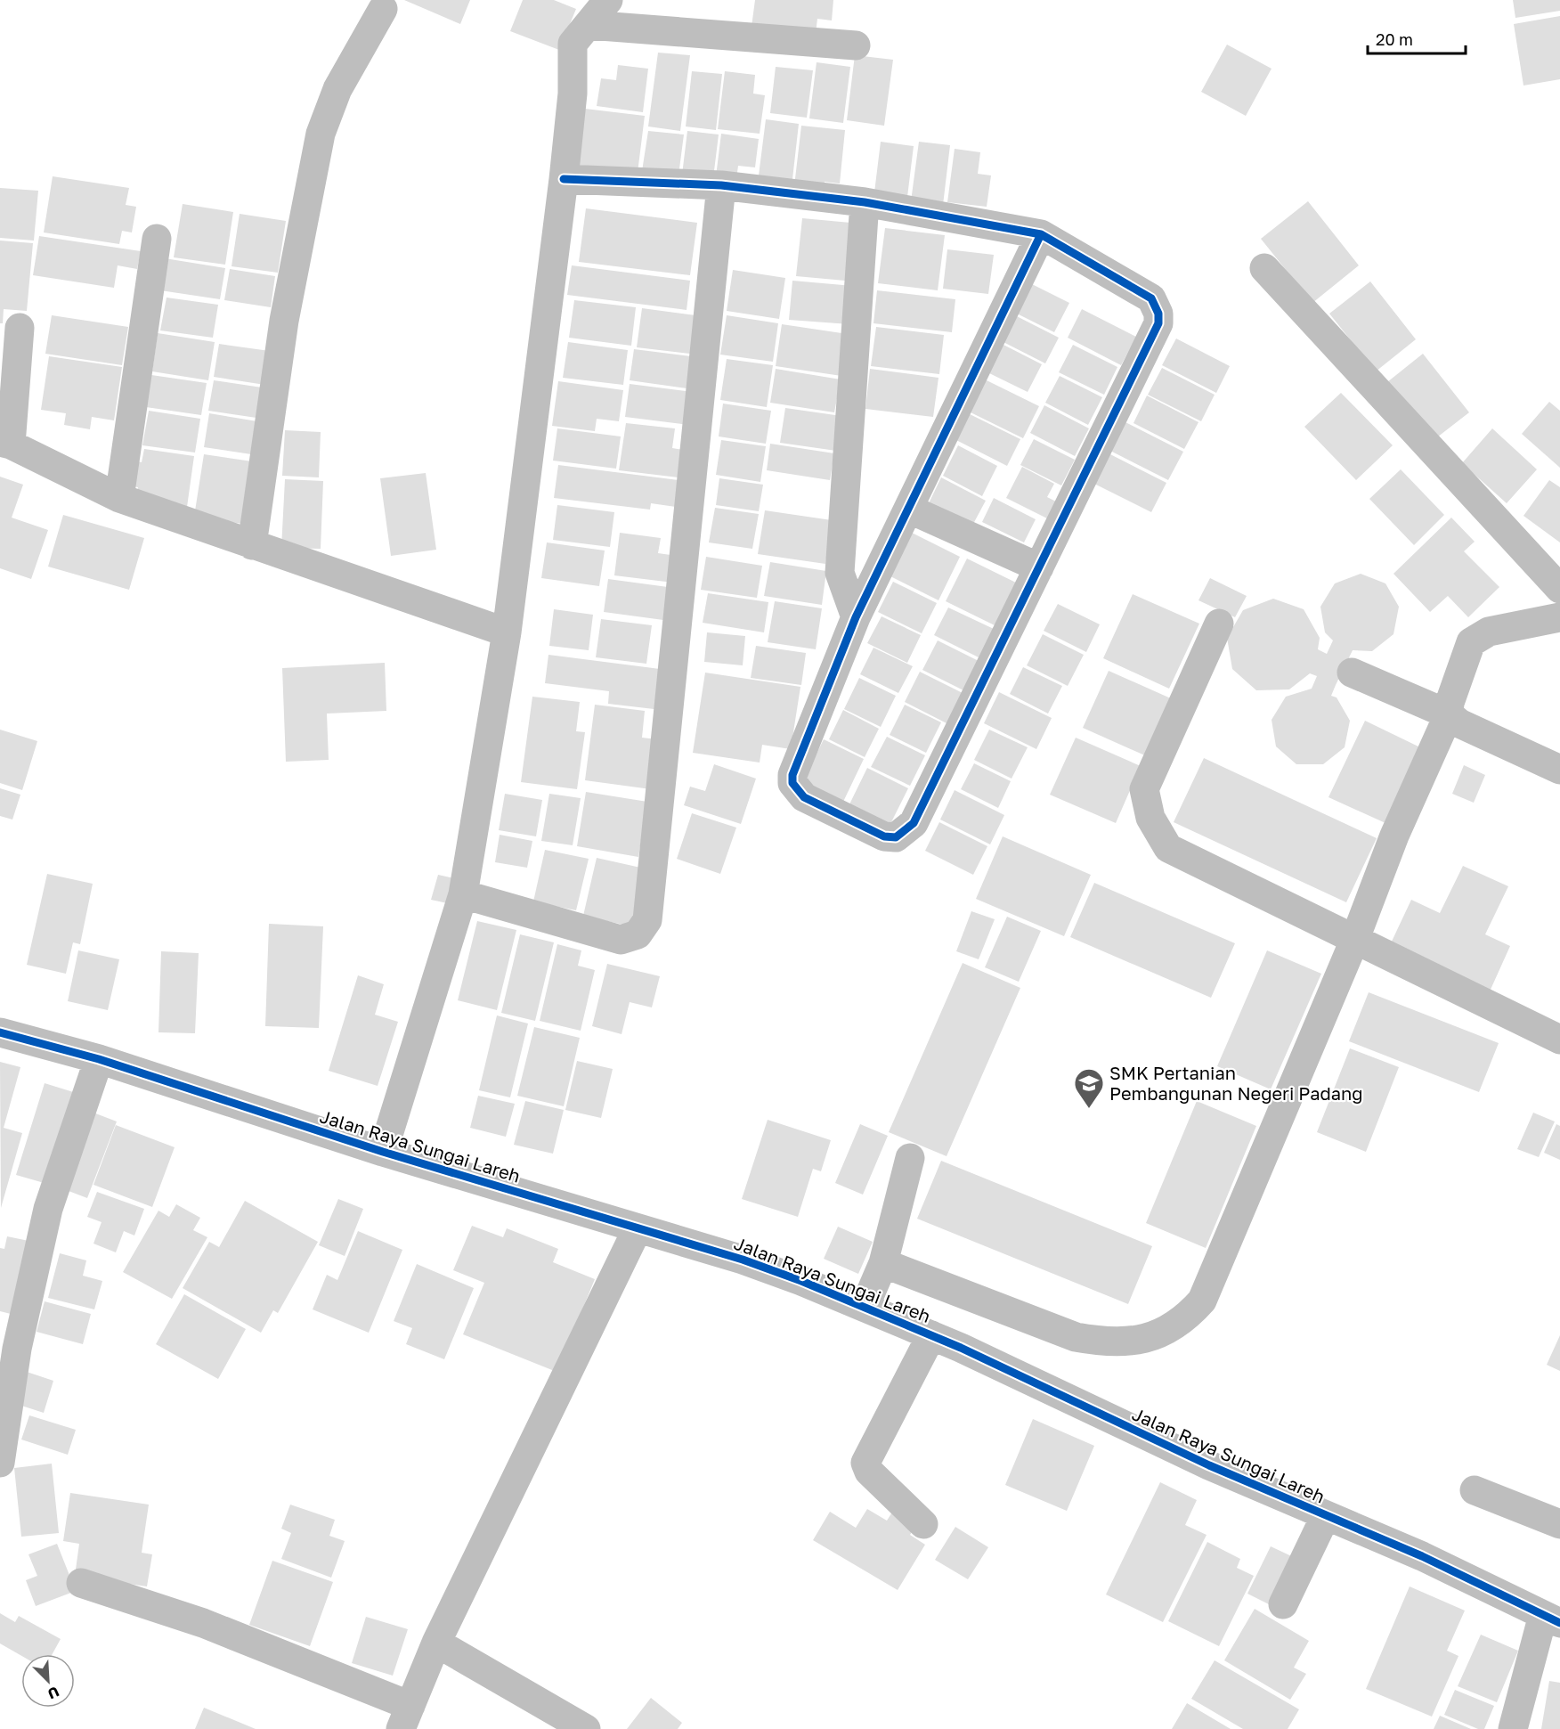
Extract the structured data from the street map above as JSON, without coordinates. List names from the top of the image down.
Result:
{
  "streets": {
    "street": ["Jalan Raya Sungai Lareh"]
  },
  "places": {
    "school or university": ["SMK Pertanian Pembangunan Negeri Padang"]
  },
  "scale_bar": "20 m",
  "north": "bottom right"
}
